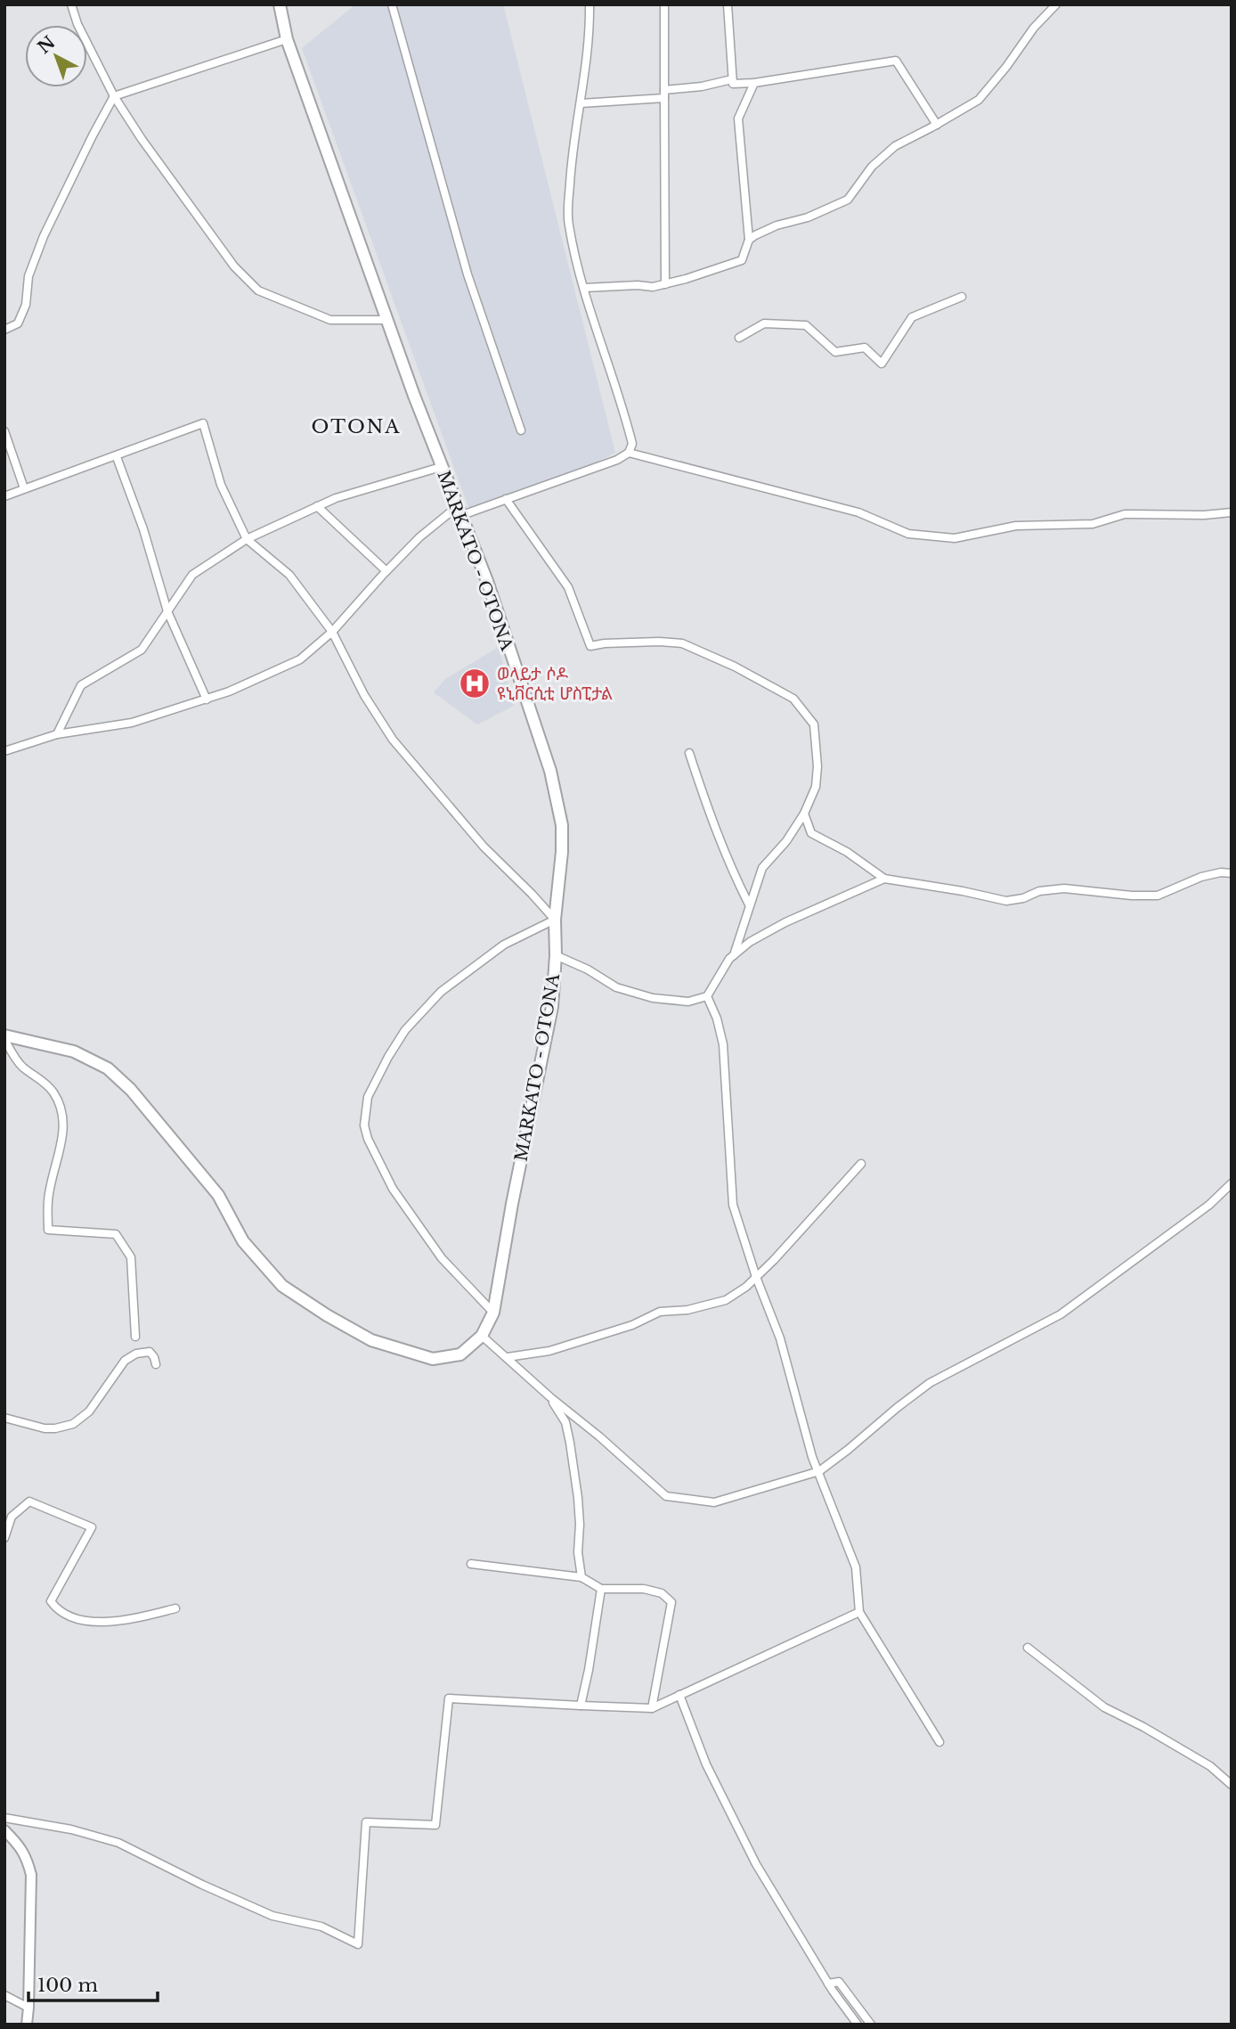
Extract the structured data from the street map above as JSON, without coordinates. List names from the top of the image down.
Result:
{
  "streets": {
    "main road": ["MARKATO - OTONA"]
  },
  "districts": ["OTONA"],
  "places": {
    "hospital": ["ወላይታ ሶዶ ዩኒቨርሲቲ ሆስፒታል"]
  },
  "scale_bar": "100 m",
  "north": "top left"
}
